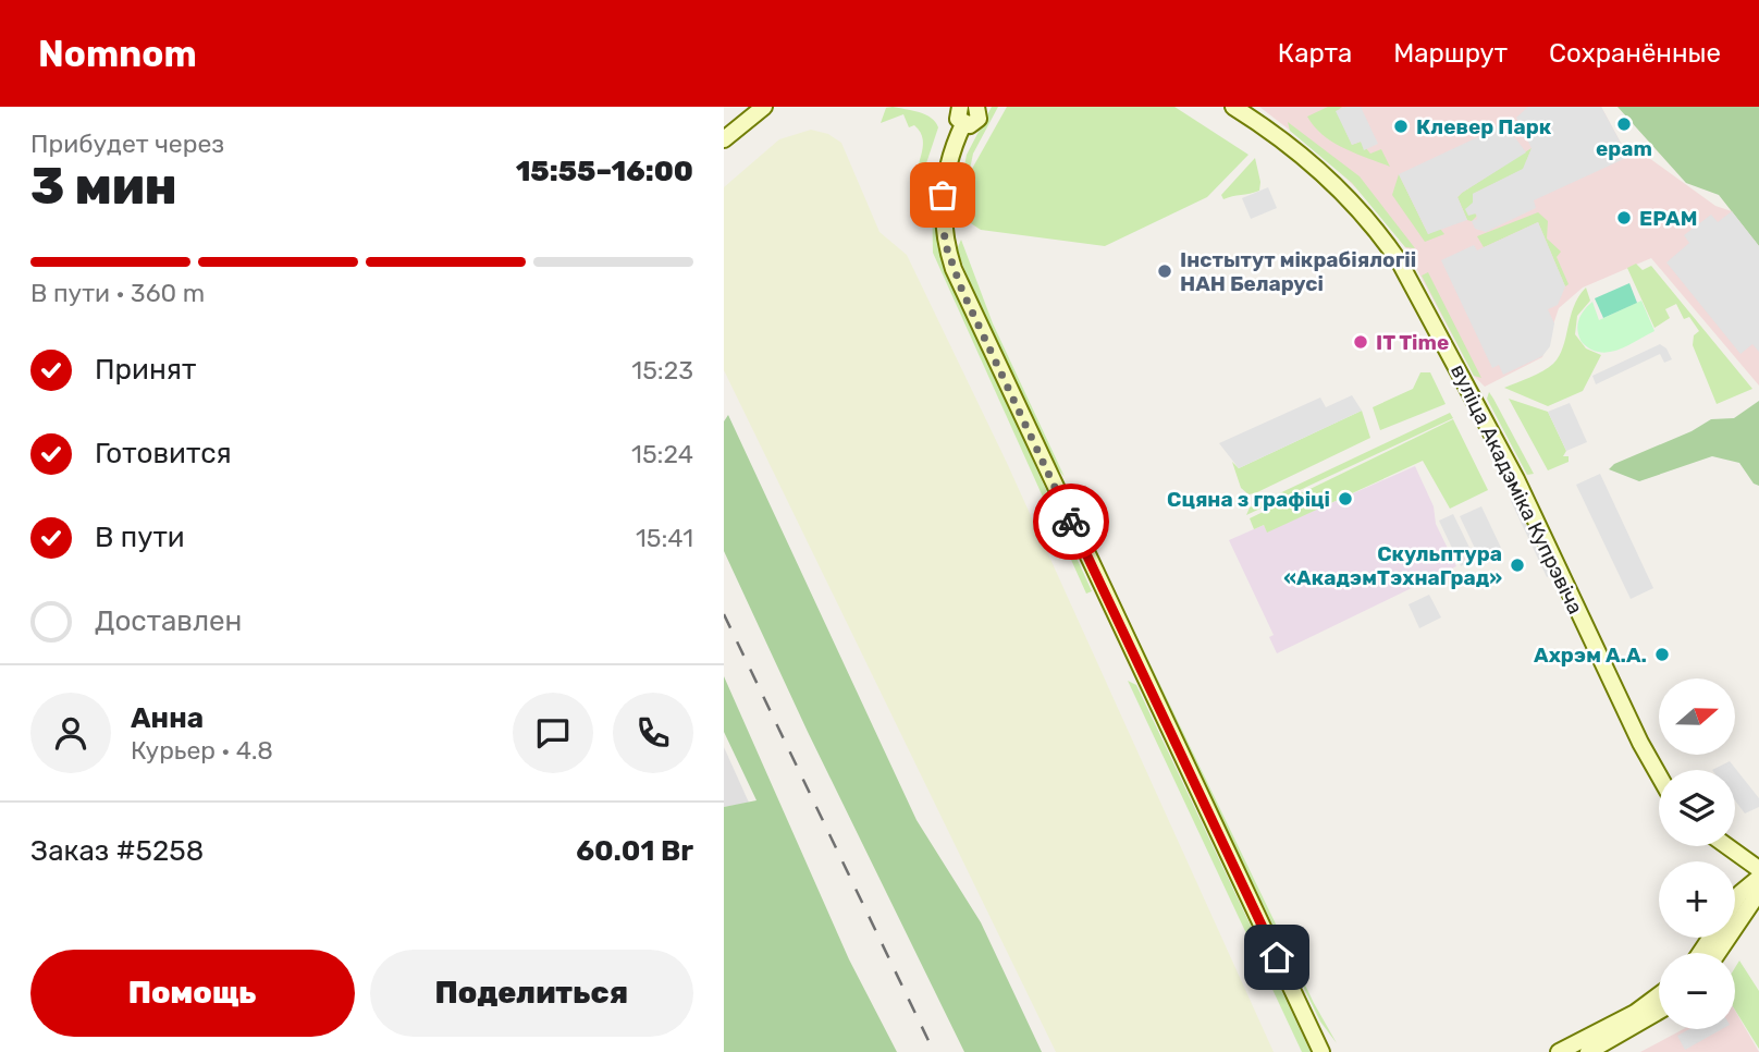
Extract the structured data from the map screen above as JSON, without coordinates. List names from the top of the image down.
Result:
{
  "streets": {
    "main road": ["вуліца Акадэміка Купрэвіча"]
  },
  "places": [
    "epam",
    "Клевер Парк",
    "EPAM",
    "Інстытут мікрабіялогіі НАН Беларусі",
    "IT Time",
    "Сцяна з графіці",
    "Скульптура «АкадэмТэхнаГрад»",
    "Ахрэм А.А."
  ],
  "north": "right",
  "page": {
    "header": "Nomnom",
    "nav": ["Карта", "Маршрут", "Сохранённые"],
    "heading": ["3 мин", "Прибудет через", "15:55–16:00"],
    "panel": [
      "Анна",
      "Курьер · 4.8",
      "Заказ #5258",
      "60.01 Br"
    ],
    "bar": "В пути · 360 m",
    "list": [
      ["Принят", "15:23"],
      ["Готовится", "15:24"],
      ["В пути", "15:41"],
      "Доставлен"
    ],
    "map_buttons": ["+", "−"],
    "buttons": ["Помощь", "Поделиться"]
  }
}
